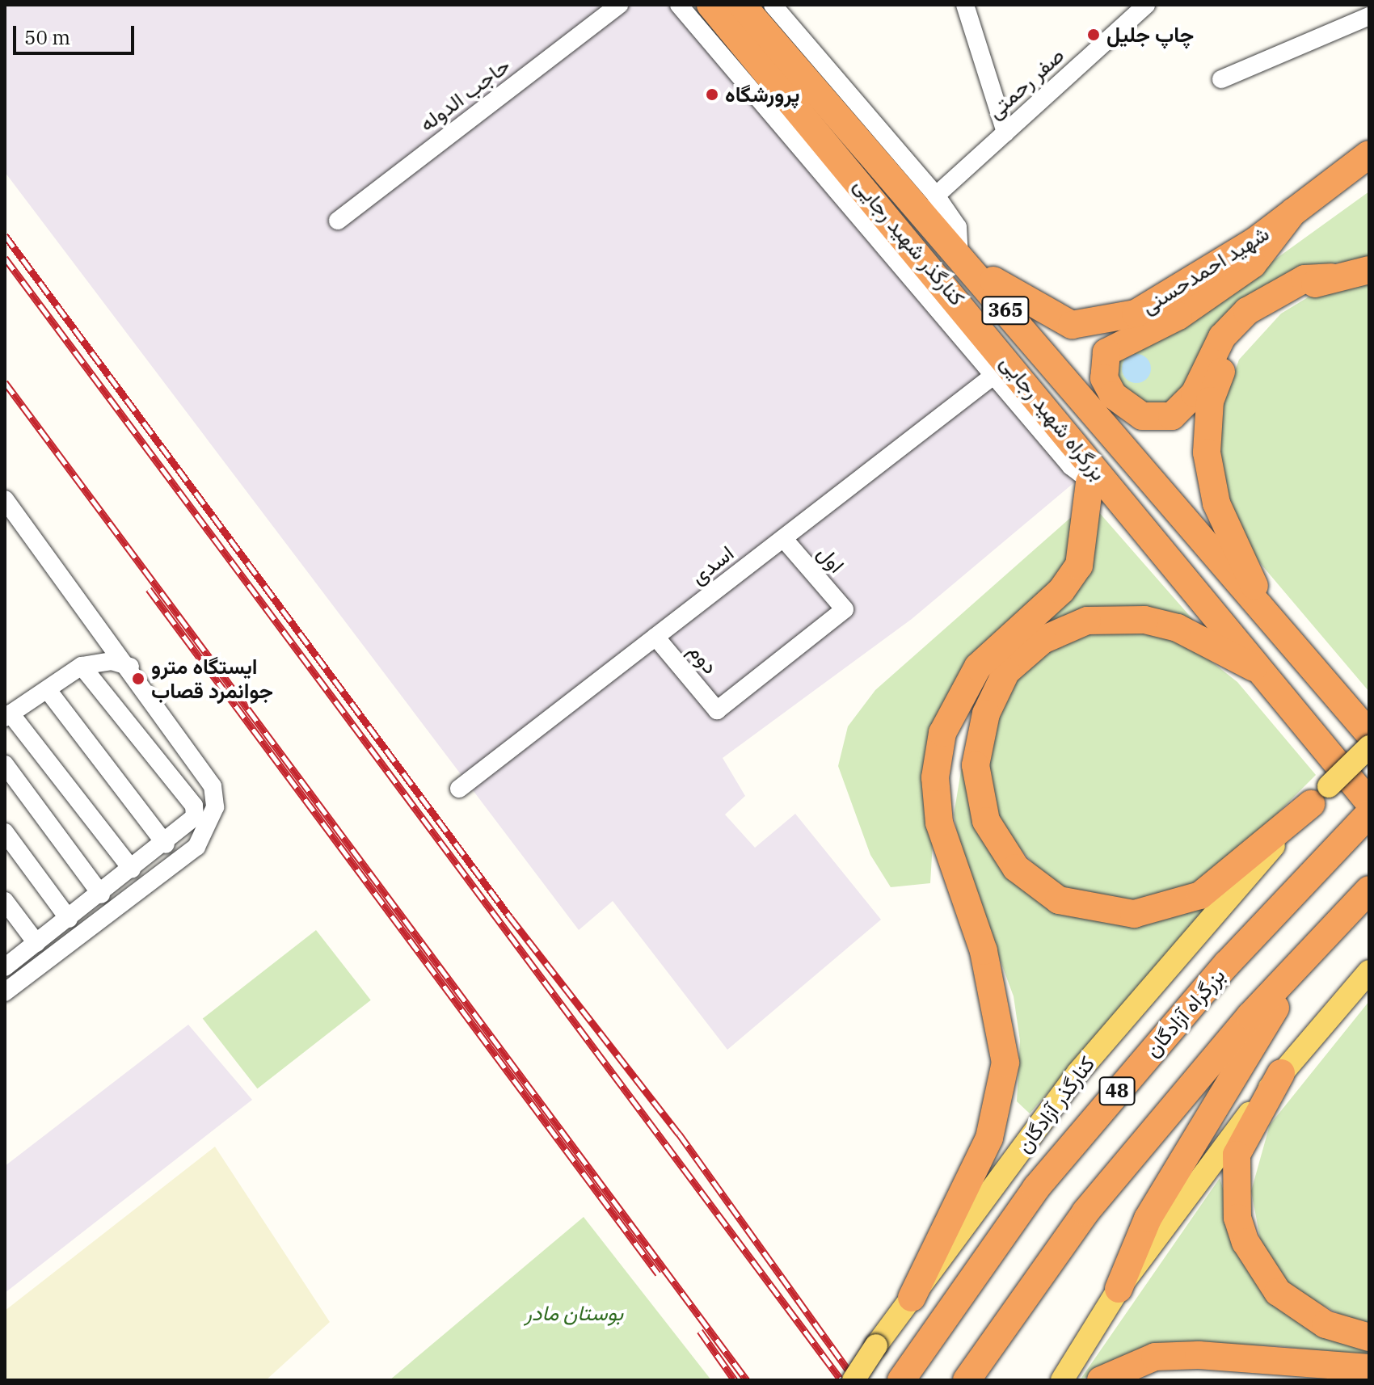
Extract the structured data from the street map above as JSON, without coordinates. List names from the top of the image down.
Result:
{
  "streets": {
    "highway": [
      "شهید احمدحسنی",
      "365",
      "بزرگراه شهید رجایی",
      "بزرگراه آزادگان",
      "48"
    ],
    "main road": ["کنارگذر آزادگان"],
    "street": [
      "صفر رحمتی",
      "حاجب الدوله",
      "کنارگذر شهید رجایی",
      "اول",
      "اسدی",
      "دوم"
    ]
  },
  "crossings": [
    ["صفر رحمتی", "کنارگذر شهید رجایی"],
    ["کنارگذر شهید رجایی", "شهید احمدحسنی"],
    ["کنارگذر شهید رجایی", "بزرگراه شهید رجایی"],
    ["کنارگذر شهید رجایی", "اسدی"],
    ["شهید احمدحسنی", "بزرگراه شهید رجایی"],
    ["بزرگراه شهید رجایی", "بزرگراه آزادگان"],
    ["اول", "اسدی"],
    ["اول", "دوم"],
    ["اسدی", "دوم"]
  ],
  "parks": ["بوستان مادر"],
  "places": ["چاپ جلیل", "پرورشگاه", "ایستگاه مترو جوانمرد قصاب"],
  "scale_bar": "50 m"
}
